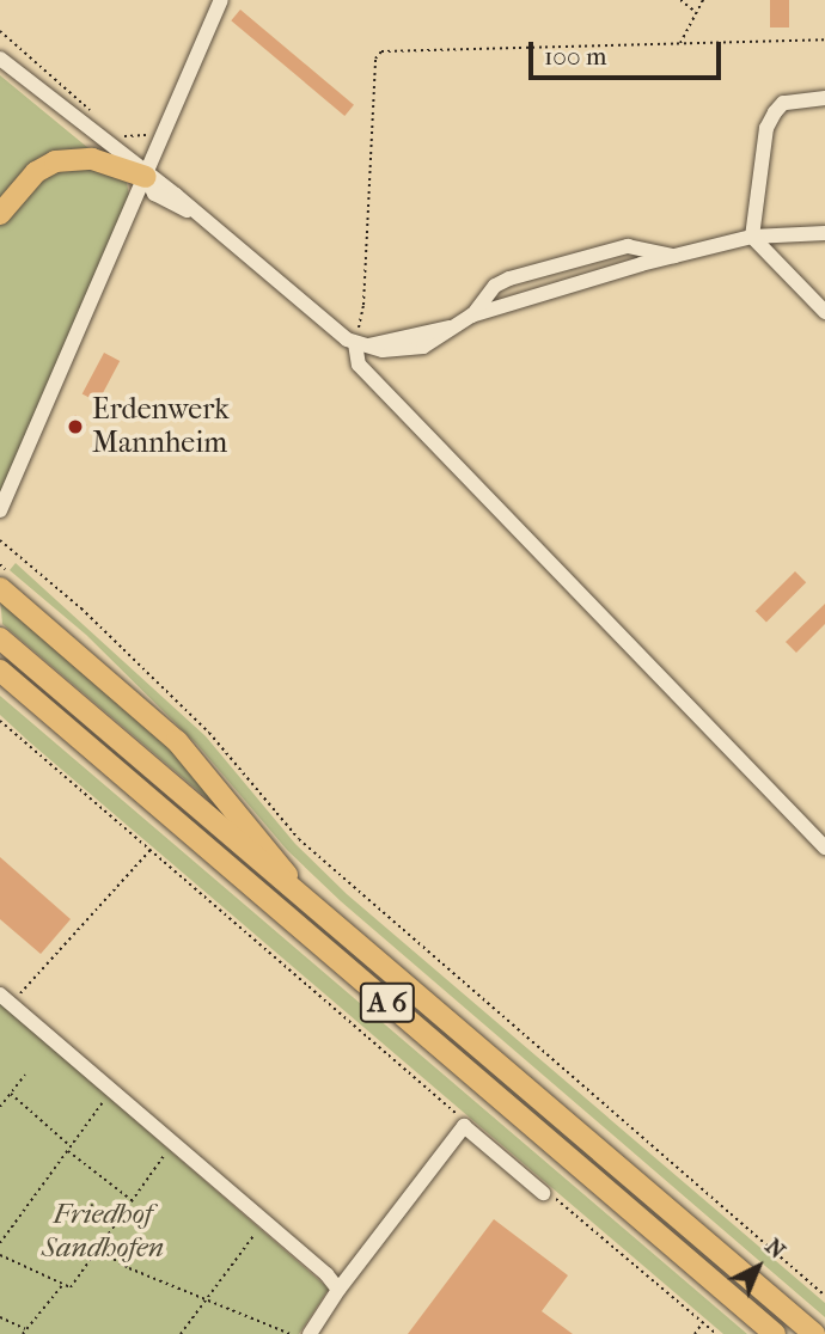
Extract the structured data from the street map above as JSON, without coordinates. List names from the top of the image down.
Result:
{
  "streets": {
    "highway": ["A 6"]
  },
  "parks": ["Friedhof Sandhofen"],
  "places": ["Erdenwerk Mannheim"],
  "scale_bar": "100 m",
  "north": "top right"
}
